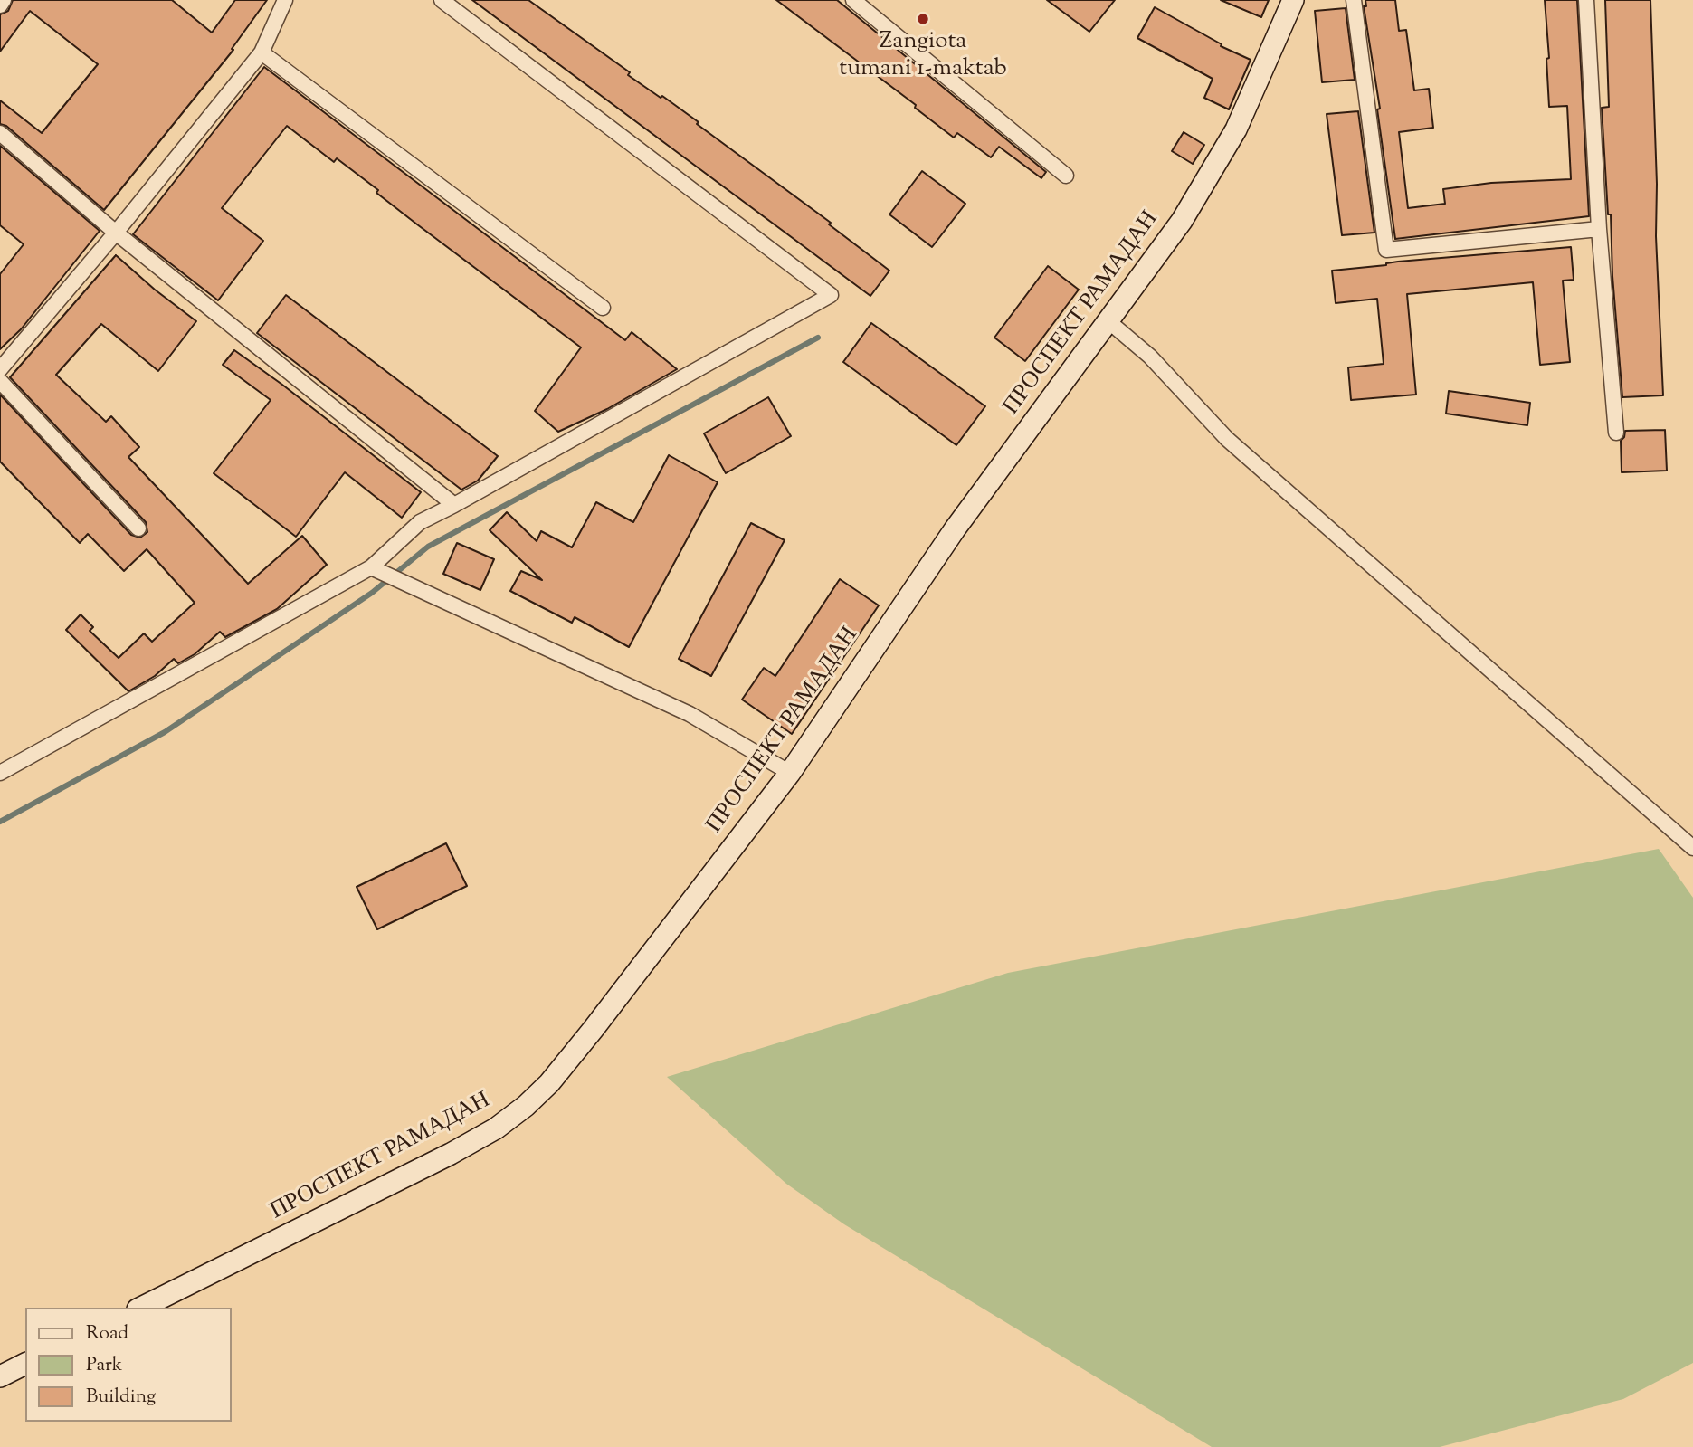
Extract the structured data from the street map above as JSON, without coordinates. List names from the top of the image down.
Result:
{
  "streets": {
    "main road": ["ПРОСПЕКТ РАМАДАН"]
  },
  "places": ["Zangiota tumani 1-maktab"],
  "legend": ["Road", "Park", "Building"]
}
